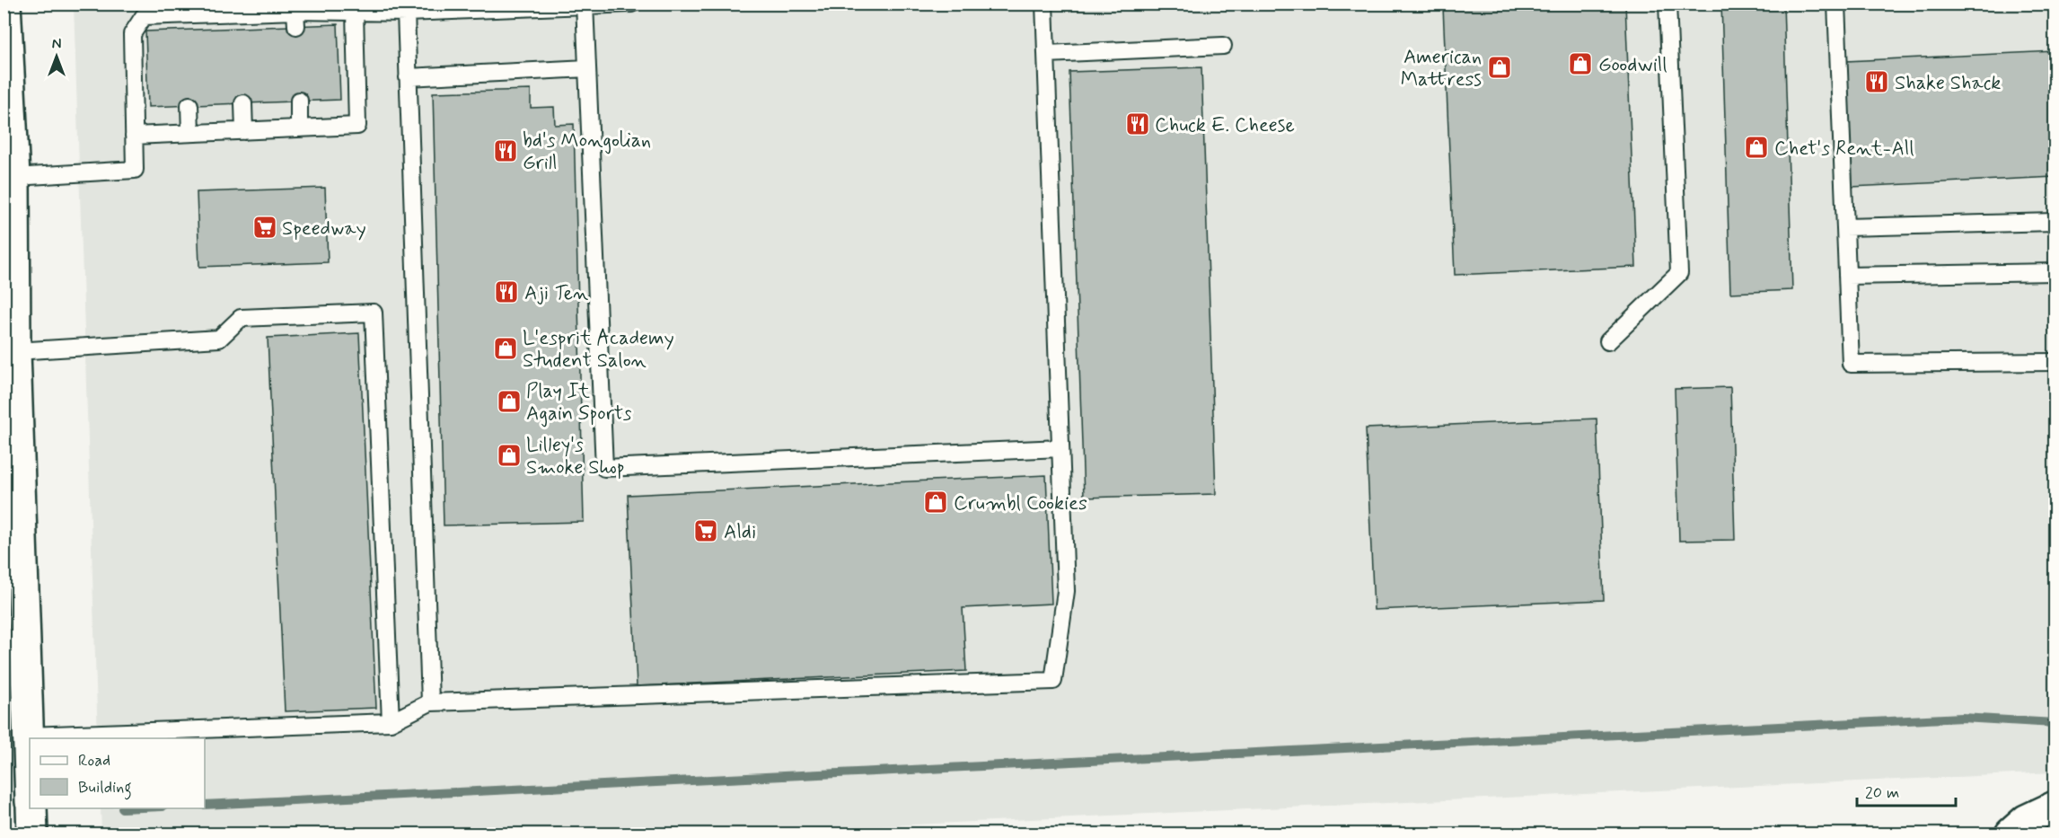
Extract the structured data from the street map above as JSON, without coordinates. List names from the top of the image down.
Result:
{
  "places": {
    "shop": [
      "Goodwill",
      "American Mattress",
      "Chet's Rent-All",
      "L'esprit Academy Student Salon",
      "Play It Again Sports",
      "Lilley's Smoke Shop",
      "Crumbl Cookies"
    ],
    "restaurant": [
      "Shake Shack",
      "Chuck E. Cheese",
      "bd's Mongolian Grill",
      "Aji Ten"
    ],
    "supermarket": ["Speedway", "Aldi"]
  },
  "legend": ["Road", "Building"],
  "scale_bar": "20 m",
  "north": "top"
}
